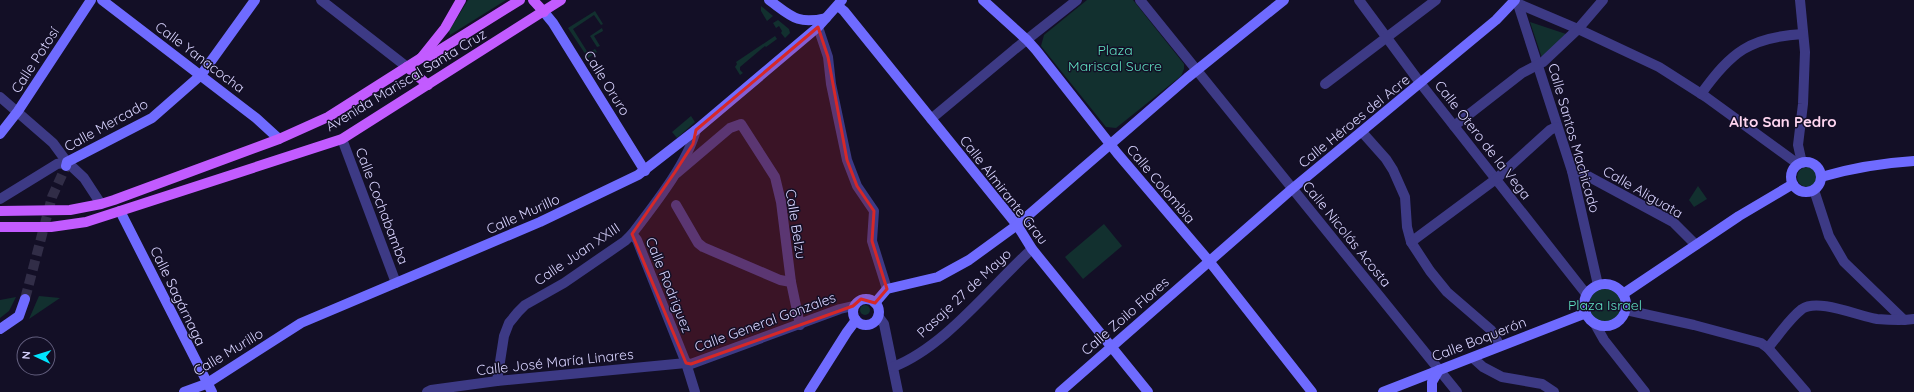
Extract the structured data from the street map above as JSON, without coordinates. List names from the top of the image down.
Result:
{
  "streets": {
    "main road": [
      "Calle Yanacocha",
      "Calle Potosí",
      "Avenida Mariscal Santa Cruz",
      "Calle Oruro",
      "Calle Héroes del Acre",
      "Calle Mercado",
      "Calle Colombia",
      "Calle Almirante Grau",
      "Calle Murillo",
      "Calle Sagárnaga",
      "Calle Zoilo Flores",
      "Calle Boquerón"
    ],
    "street": [
      "Calle Santos Machicado",
      "Calle Otero de la Vega",
      "Calle Aliguata",
      "Calle Cochabamba",
      "Calle Belzu",
      "Calle Nicolás Acosta",
      "Calle Juan XXIII",
      "Calle Rodriguez",
      "Pasaje 27 de Mayo",
      "Calle General Gonzales",
      "Calle José María Linares"
    ]
  },
  "crossings": [
    ["Calle Yanacocha", "Avenida Mariscal Santa Cruz"],
    ["Calle Yanacocha", "Calle Mercado"],
    ["Avenida Mariscal Santa Cruz", "Calle Oruro"],
    ["Avenida Mariscal Santa Cruz", "Calle Cochabamba"],
    ["Avenida Mariscal Santa Cruz", "Calle Sagárnaga"],
    ["Calle Oruro", "Calle Murillo"],
    ["Calle Héroes del Acre", "Calle Santos Machicado"],
    ["Calle Héroes del Acre", "Calle Otero de la Vega"],
    ["Calle Héroes del Acre", "Calle Colombia"],
    ["Calle Héroes del Acre", "Calle Nicolás Acosta"],
    ["Calle Héroes del Acre", "Calle Zoilo Flores"],
    ["Calle Santos Machicado", "Calle Otero de la Vega"],
    ["Calle Santos Machicado", "Calle Aliguata"],
    ["Calle Santos Machicado", "Calle Boquerón"],
    ["Calle Otero de la Vega", "Calle Boquerón"],
    ["Calle Colombia", "Calle Zoilo Flores"],
    ["Calle Almirante Grau", "Calle Murillo"],
    ["Calle Almirante Grau", "Pasaje 27 de Mayo"],
    ["Calle Almirante Grau", "Calle Zoilo Flores"],
    ["Calle Cochabamba", "Calle Murillo"],
    ["Calle Murillo", "Calle Juan XXIII"],
    ["Calle Murillo", "Calle Sagárnaga"],
    ["Calle Belzu", "Calle Juan XXIII"],
    ["Calle Belzu", "Calle General Gonzales"],
    ["Calle Nicolás Acosta", "Calle Boquerón"],
    ["Calle Juan XXIII", "Calle Rodriguez"],
    ["Calle Juan XXIII", "Calle José María Linares"],
    ["Calle Rodriguez", "Calle General Gonzales"],
    ["Calle Rodriguez", "Calle José María Linares"],
    ["Calle General Gonzales", "Calle José María Linares"]
  ],
  "districts": ["Alto San Pedro"],
  "parks": ["Plaza Mariscal Sucre", "Plaza Israel"],
  "north": "left"
}
